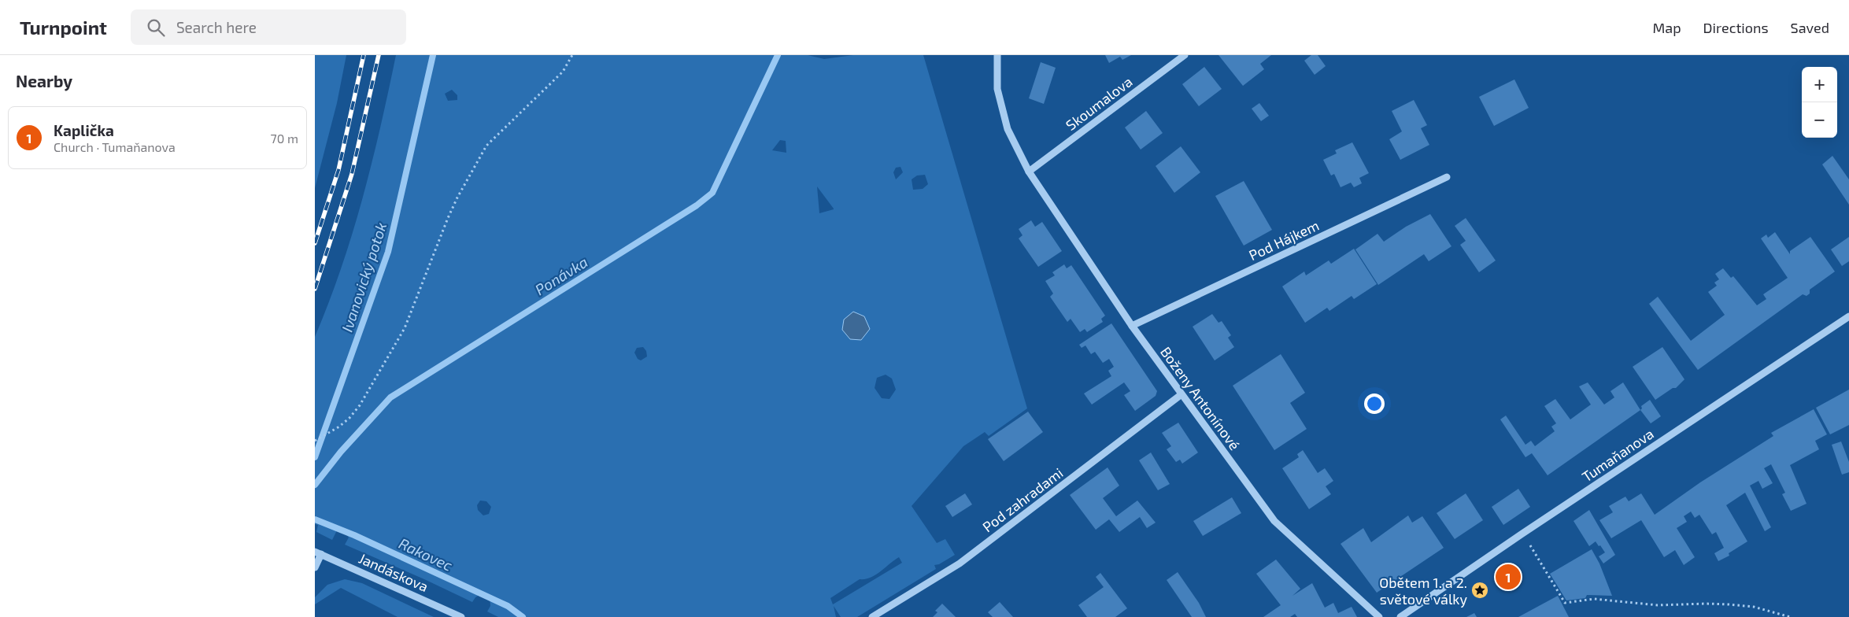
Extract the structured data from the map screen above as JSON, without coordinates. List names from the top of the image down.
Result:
{
  "streets": {
    "street": [
      "Skoumalova",
      "Pod Hájkem",
      "Boženy Antonínové",
      "Tumaňanova",
      "Pod zahradami",
      "Jandáskova"
    ]
  },
  "crossings": [
    ["Skoumalova", "Boženy Antonínové"],
    ["Pod Hájkem", "Boženy Antonínové"],
    ["Boženy Antonínové", "Pod zahradami"]
  ],
  "water": ["Ponávka", "Ivanovický potok", "Rakovec"],
  "places": {
    "place": ["Obětem 1. a 2. světové války"]
  },
  "page": {
    "header": "Turnpoint",
    "search": "Search here",
    "nav": ["Map", "Directions", "Saved"],
    "heading": "Nearby",
    "map_buttons": ["+", "−"],
    "list": [
      {
        "mark": "1",
        "name": "Kaplička",
        "note": "Church · Tumaňanova",
        "value": "70 m"
      }
    ],
    "pins": "1"
  }
}
